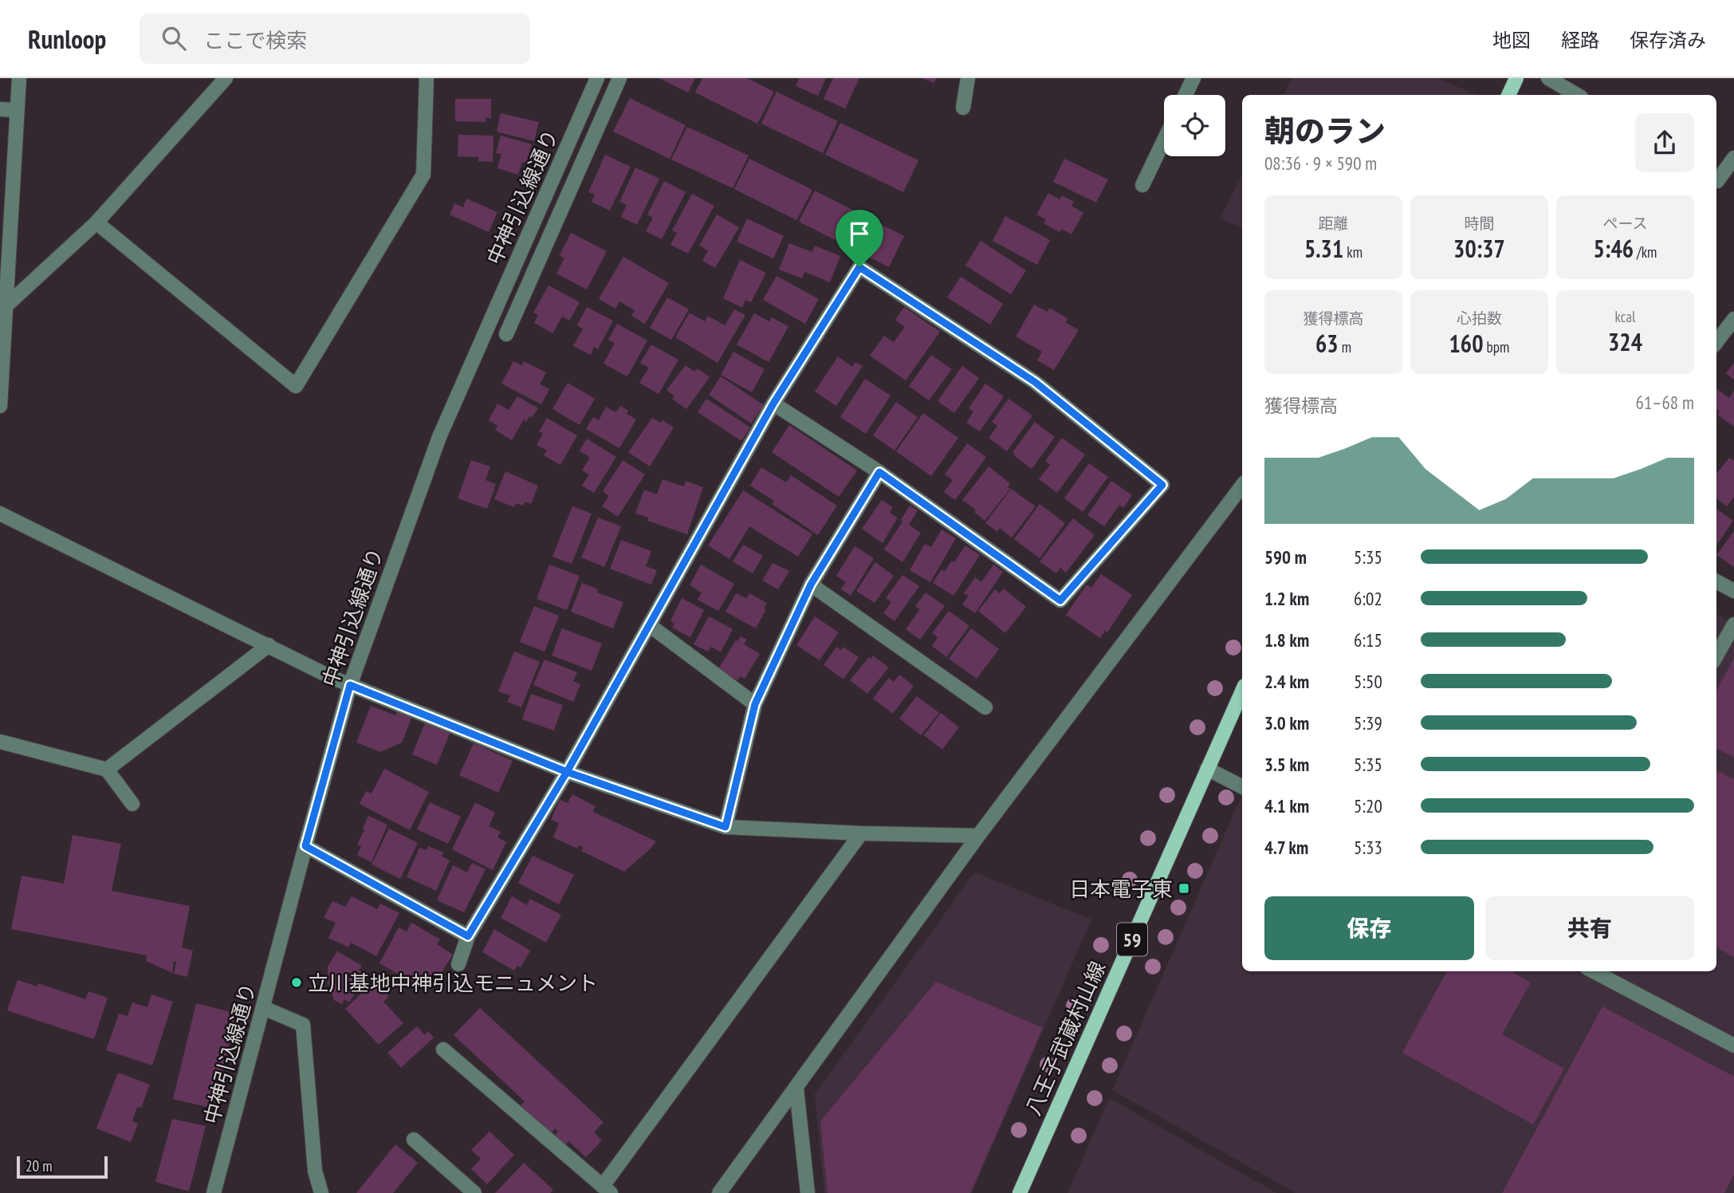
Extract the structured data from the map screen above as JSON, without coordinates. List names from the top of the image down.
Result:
{
  "streets": {
    "main road": ["59", "八王子武蔵村山線"],
    "street": ["中神引込線通り"]
  },
  "places": {
    "transit": ["日本電子東"],
    "other": ["立川基地中神引込モニュメント"]
  },
  "scale_bar": "20 m",
  "page": {
    "header": "Runloop",
    "search": "ここで検索",
    "nav": ["地図", "経路", "保存済み"],
    "heading": ["朝のラン", "08:36 · 9 × 590 m"],
    "stats": [
      ["距離", "5.31 km"],
      ["時間", "30:37"],
      ["ペース", "5:46 /km"],
      ["獲得標高", "63 m"],
      ["心拍数", "160 bpm"],
      ["kcal", "324"]
    ],
    "chart": ["獲得標高", "61–68 m"],
    "list": [
      {
        "name": "590 m",
        "note": "5:35"
      },
      {
        "name": "1.2 km",
        "note": "6:02"
      },
      {
        "name": "1.8 km",
        "note": "6:15"
      },
      {
        "name": "2.4 km",
        "note": "5:50"
      },
      {
        "name": "3.0 km",
        "note": "5:39"
      },
      {
        "name": "3.5 km",
        "note": "5:35"
      },
      {
        "name": "4.1 km",
        "note": "5:20"
      },
      {
        "name": "4.7 km",
        "note": "5:33"
      }
    ],
    "buttons": ["保存", "共有"],
    "scale": "20 m"
  }
}
